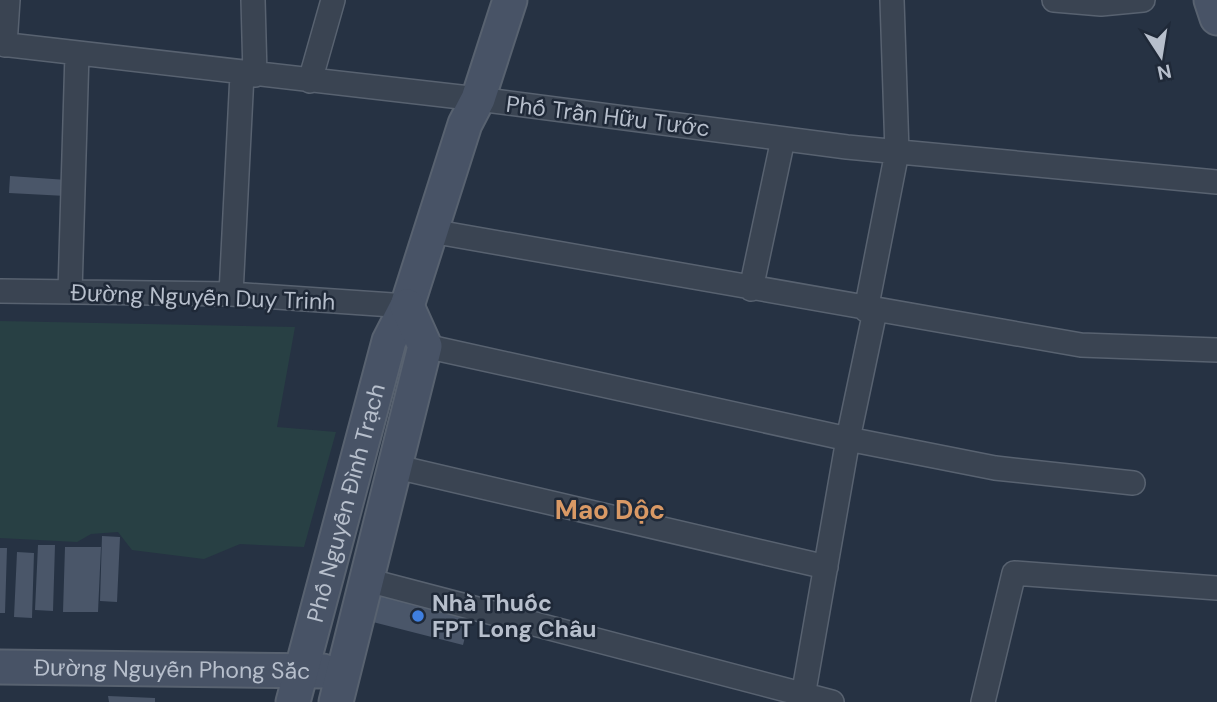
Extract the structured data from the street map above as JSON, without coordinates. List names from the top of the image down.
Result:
{
  "streets": {
    "street": [
      "Phố Trần Hữu Tước",
      "Đường Nguyễn Duy Trinh",
      "Phố Nguyễn Đình Trạch",
      "Đường Nguyễn Phong Sắc"
    ]
  },
  "crossings": [
    ["Phố Trần Hữu Tước", "Phố Nguyễn Đình Trạch"],
    ["Đường Nguyễn Duy Trinh", "Phố Nguyễn Đình Trạch"],
    ["Phố Nguyễn Đình Trạch", "Đường Nguyễn Phong Sắc"]
  ],
  "districts": ["Mao Dộc"],
  "places": ["Nhà Thuốc FPT Long Châu"],
  "north": "bottom"
}
